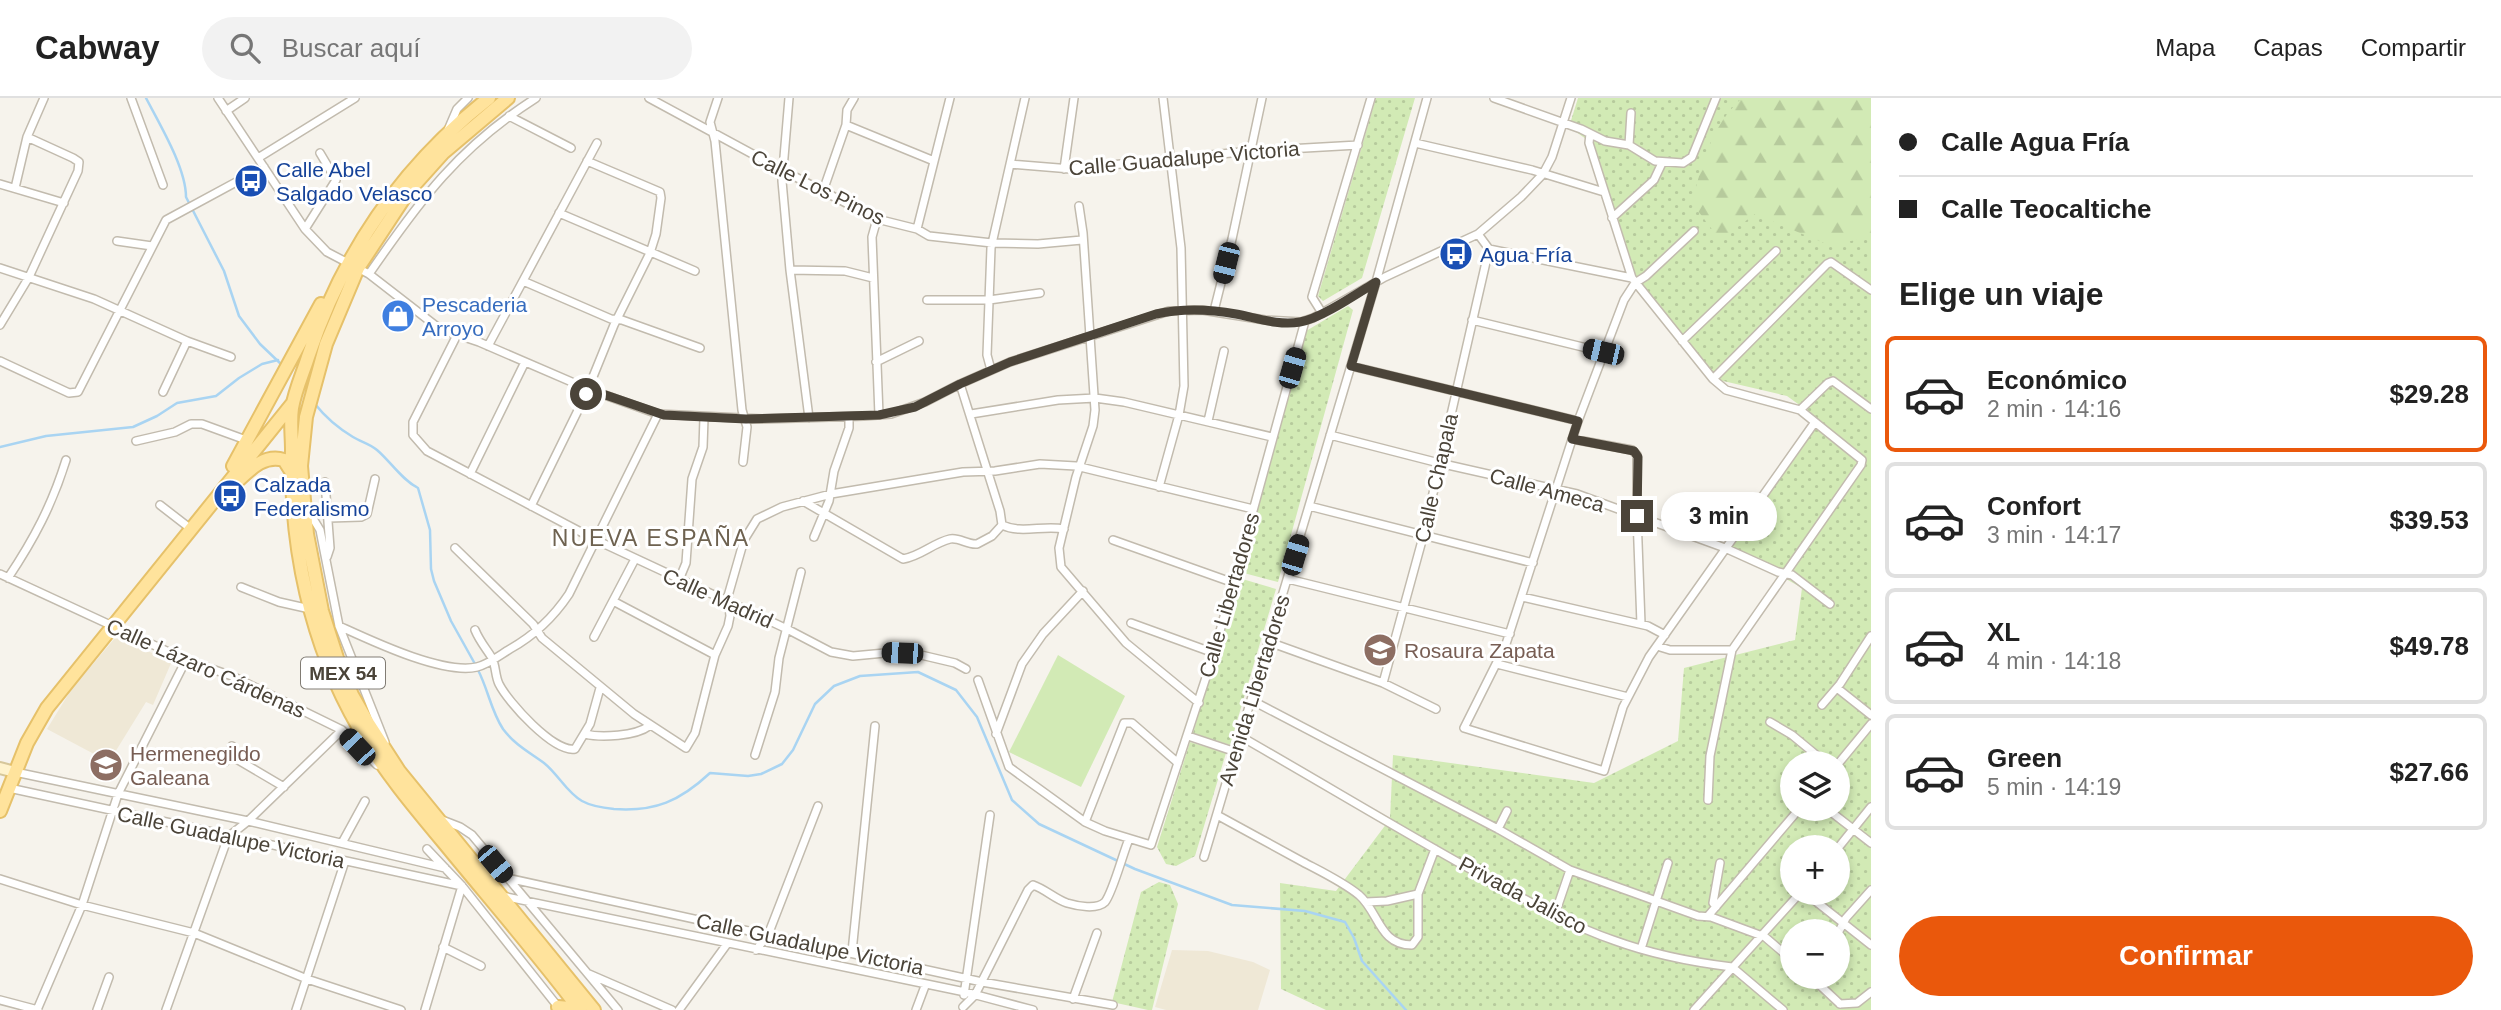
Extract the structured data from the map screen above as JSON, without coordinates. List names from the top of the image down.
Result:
{
  "streets": {
    "main road": ["Calle Guadalupe Victoria", "MEX 54"],
    "street": [
      "Calle Los Pinos",
      "Calle Chapala",
      "Calle Ameca",
      "Calle Libertadores",
      "Calle Madrid",
      "Calle Lázaro Cárdenas",
      "Avenida Libertadores",
      "Privada Jalisco"
    ]
  },
  "crossings": [
    ["Calle Guadalupe Victoria", "MEX 54"],
    ["Calle Chapala", "Calle Ameca"],
    ["Calle Ameca", "Avenida Libertadores"],
    ["Calle Lázaro Cárdenas", "MEX 54"],
    ["Avenida Libertadores", "Privada Jalisco"]
  ],
  "districts": ["NUEVA ESPAÑA"],
  "places": {
    "bus stop": ["Calle Abel Salgado Velasco", "Agua Fría", "Calzada Federalismo"],
    "shop": ["Pescaderia Arroyo"],
    "school or university": ["Rosaura Zapata", "Hermenegildo Galeana"]
  },
  "page": {
    "header": "Cabway",
    "search": "Buscar aquí",
    "nav": ["Mapa", "Capas", "Compartir"],
    "banner": ["Calle Agua Fría", "Calle Teocaltiche"],
    "heading": "Elige un viaje",
    "list": [
      {
        "name": "Económico",
        "note": "2 min · 14:16",
        "value": "$29.28"
      },
      {
        "name": "Confort",
        "note": "3 min · 14:17",
        "value": "$39.53"
      },
      {
        "name": "XL",
        "note": "4 min · 14:18",
        "value": "$49.78"
      },
      {
        "name": "Green",
        "note": "5 min · 14:19",
        "value": "$27.66"
      }
    ],
    "bubble": "3 min",
    "map_buttons": ["+", "−"],
    "buttons": "Confirmar"
  }
}
